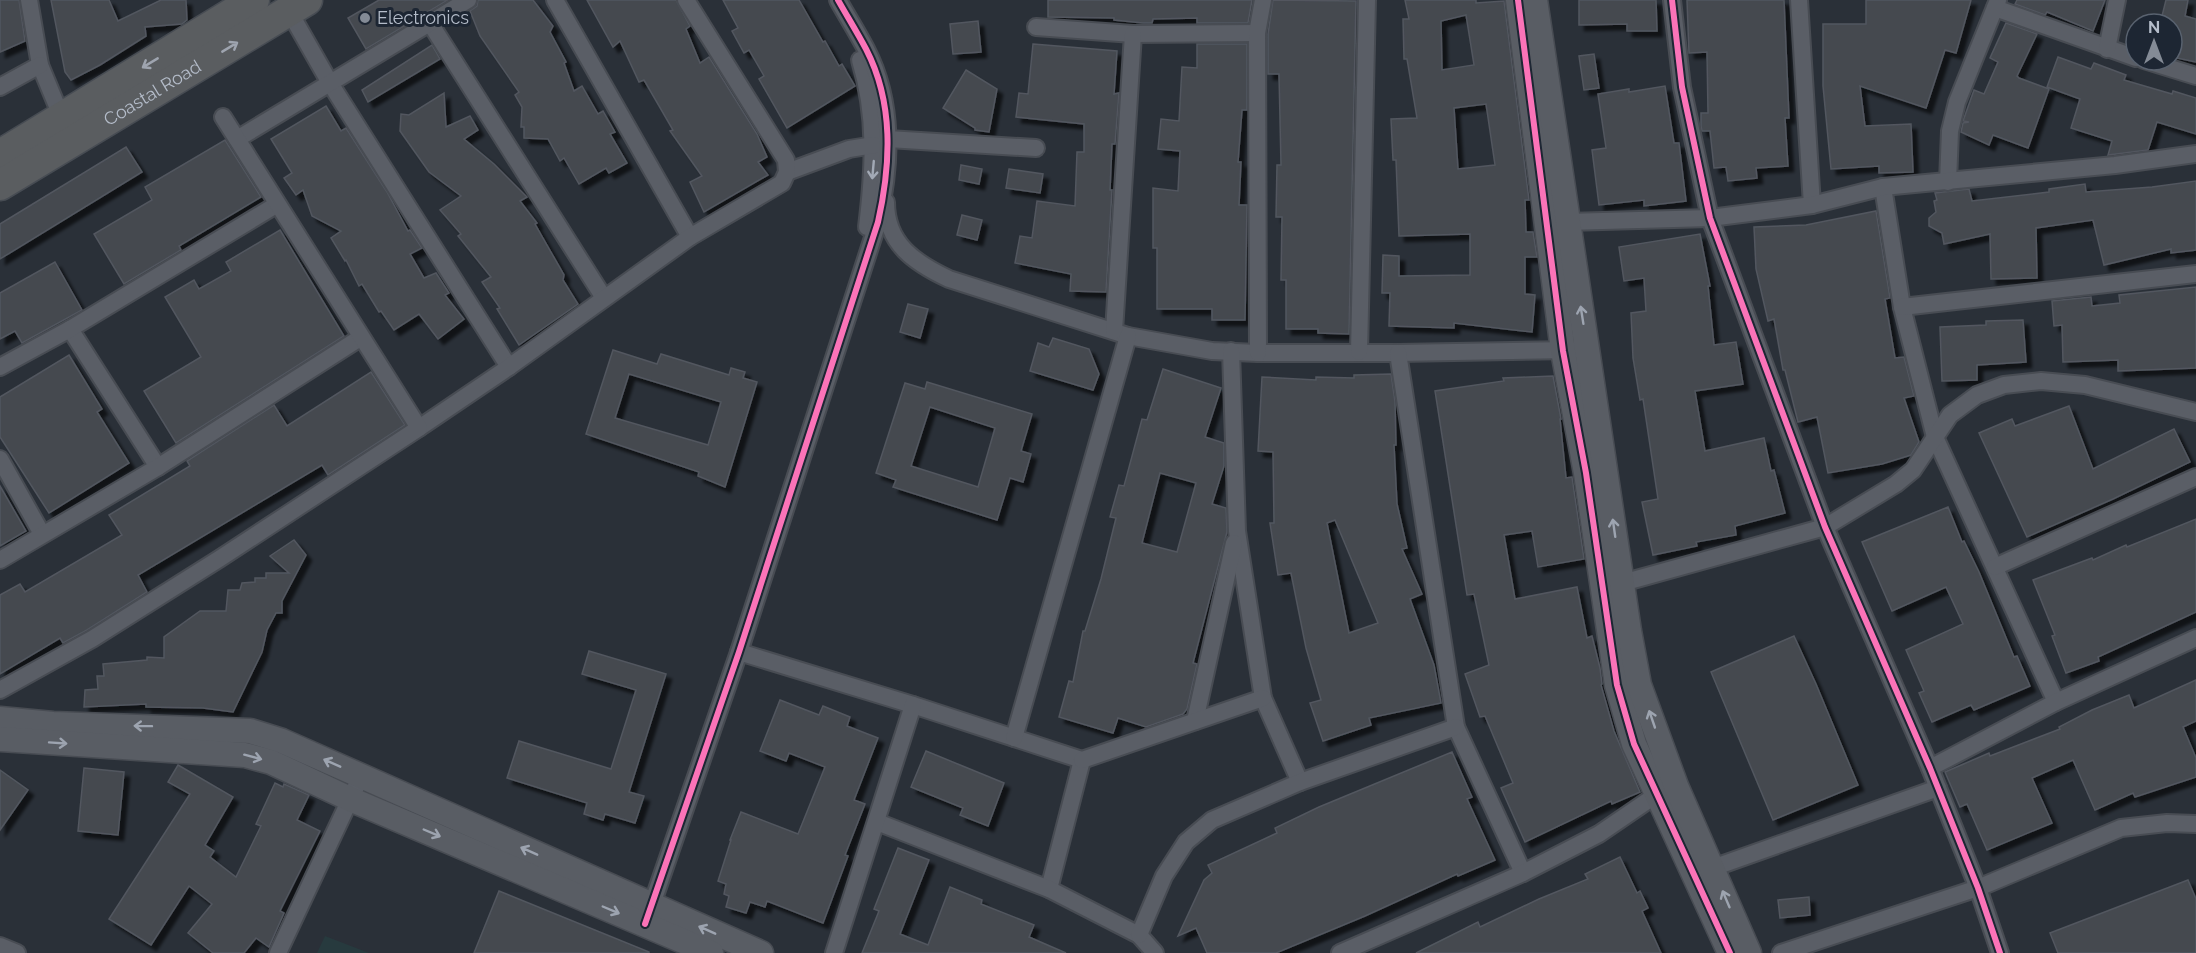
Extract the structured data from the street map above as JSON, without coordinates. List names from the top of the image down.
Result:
{
  "streets": {
    "highway": ["Coastal Road"]
  },
  "places": ["Electronics"],
  "north": "top"
}
